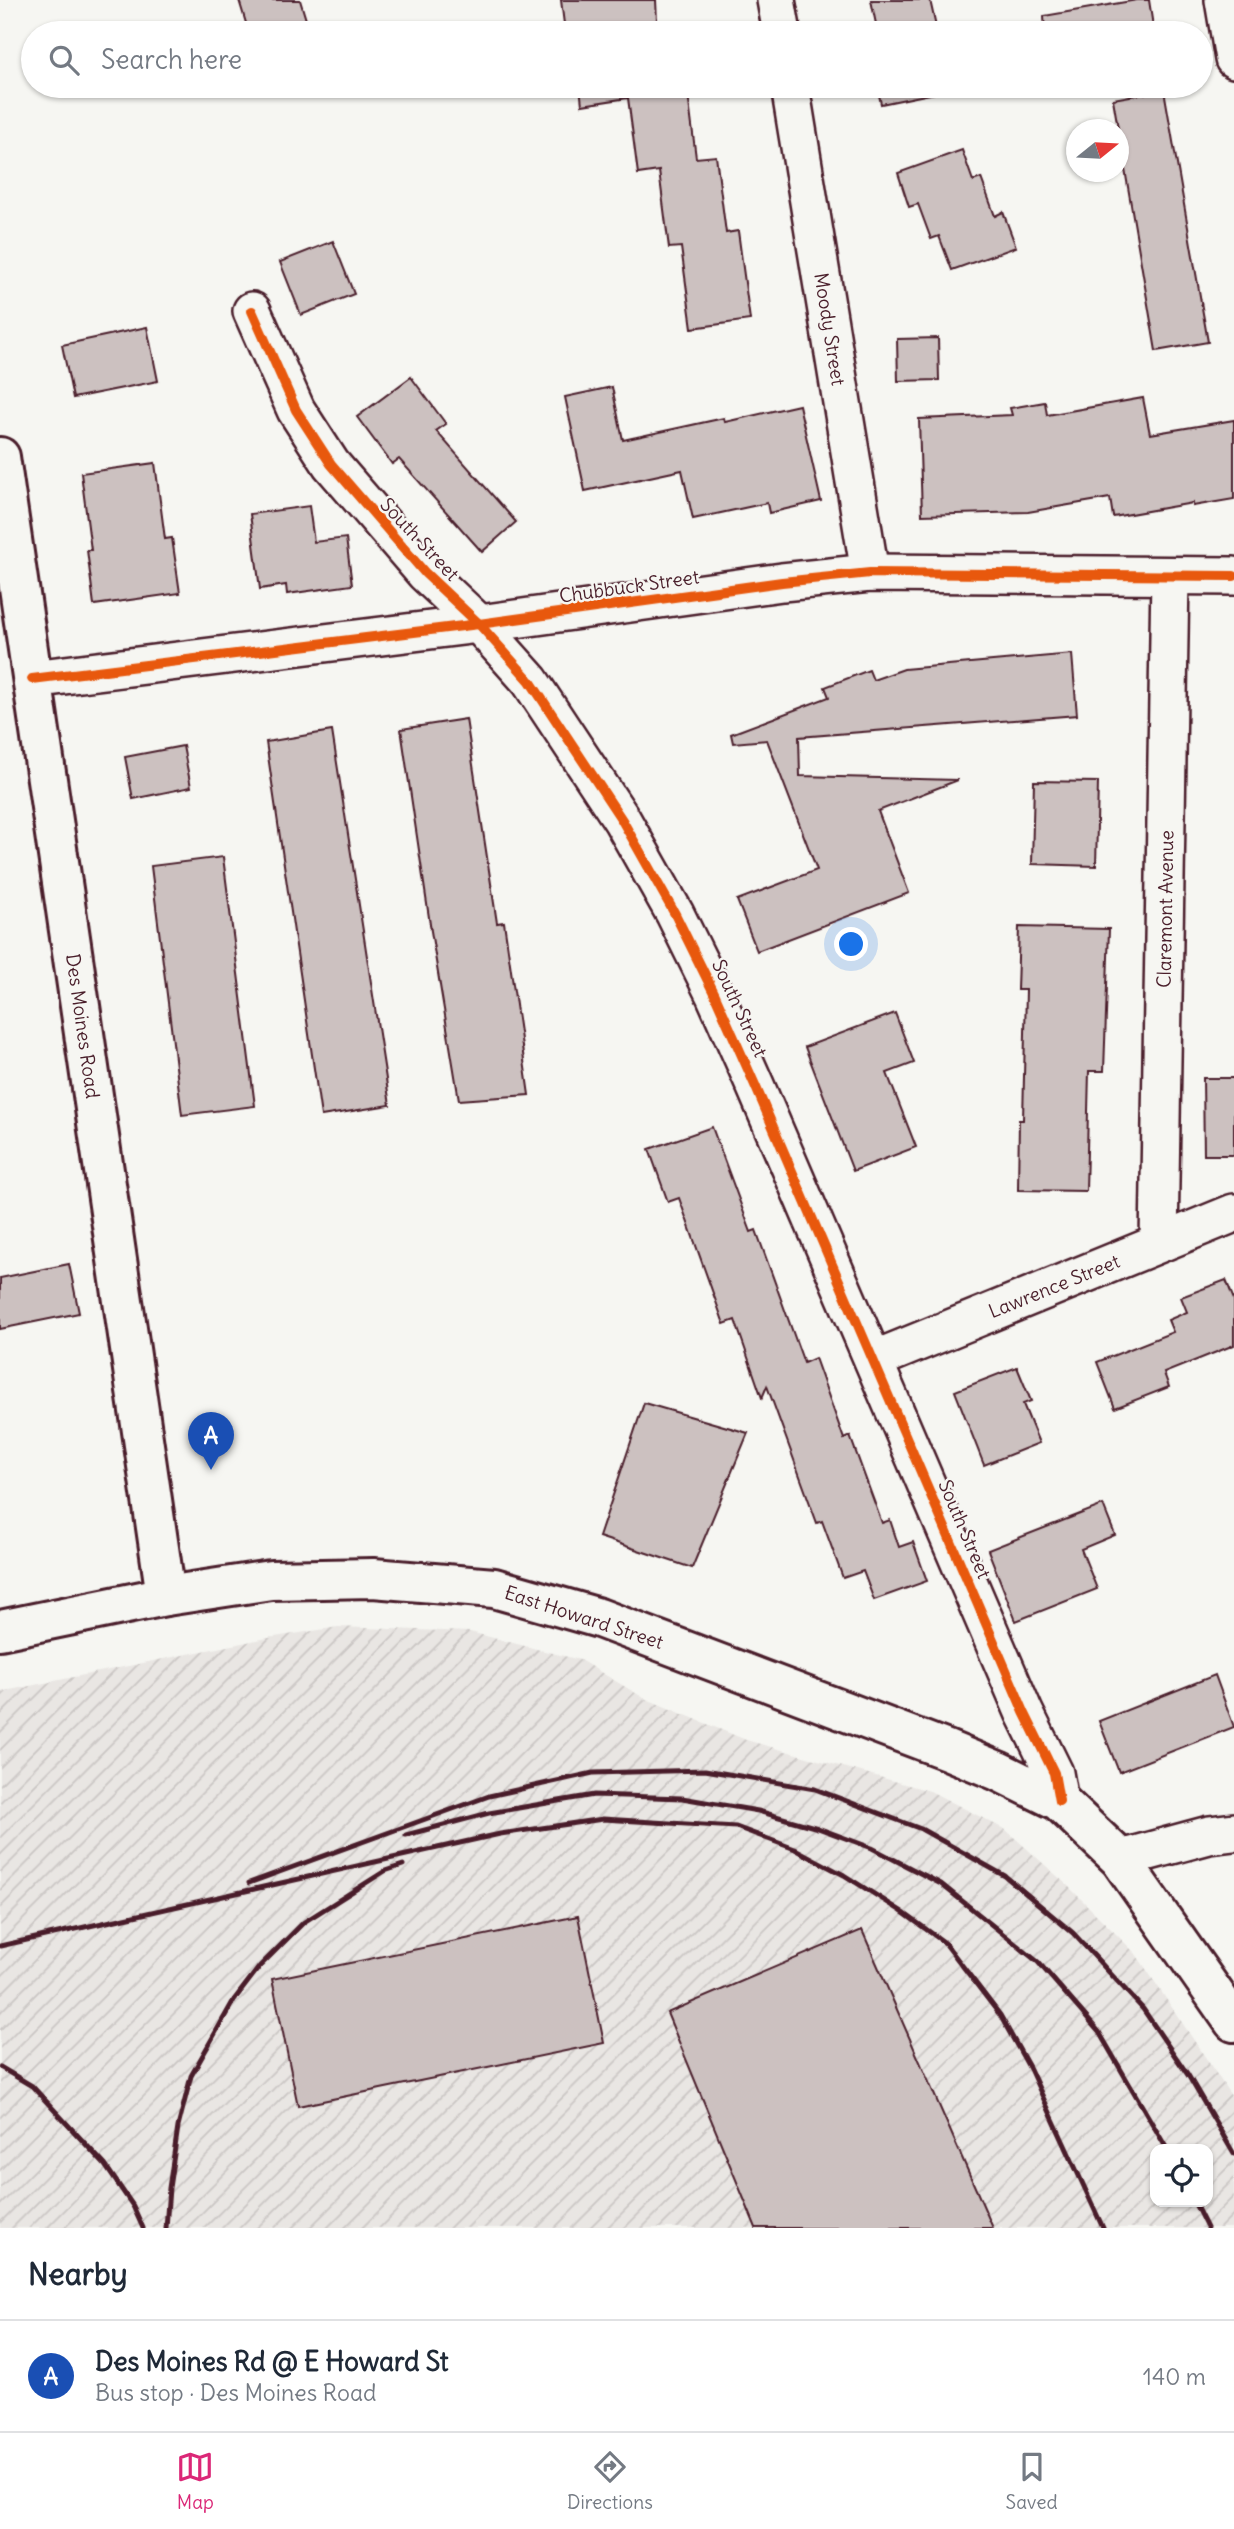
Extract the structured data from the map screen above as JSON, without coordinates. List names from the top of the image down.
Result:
{
  "streets": {
    "main road": ["Des Moines Road", "East Howard Street"],
    "street": [
      "Moody Street",
      "South Street",
      "Chubbuck Street",
      "Claremont Avenue",
      "Lawrence Street"
    ]
  },
  "crossings": [
    ["Moody Street", "Chubbuck Street"],
    ["South Street", "Chubbuck Street"],
    ["South Street", "Lawrence Street"],
    ["South Street", "East Howard Street"],
    ["Chubbuck Street", "Claremont Avenue"],
    ["Chubbuck Street", "Des Moines Road"],
    ["Claremont Avenue", "Lawrence Street"],
    ["Des Moines Road", "East Howard Street"]
  ],
  "north": "right",
  "page": {
    "search": "Search here",
    "pins": "A",
    "heading": "Nearby",
    "list": [
      {
        "mark": "A",
        "name": "Des Moines Rd @ E Howard St",
        "note": "Bus stop · Des Moines Road",
        "value": "140 m"
      }
    ],
    "nav": ["Map", "Directions", "Saved"]
  }
}
